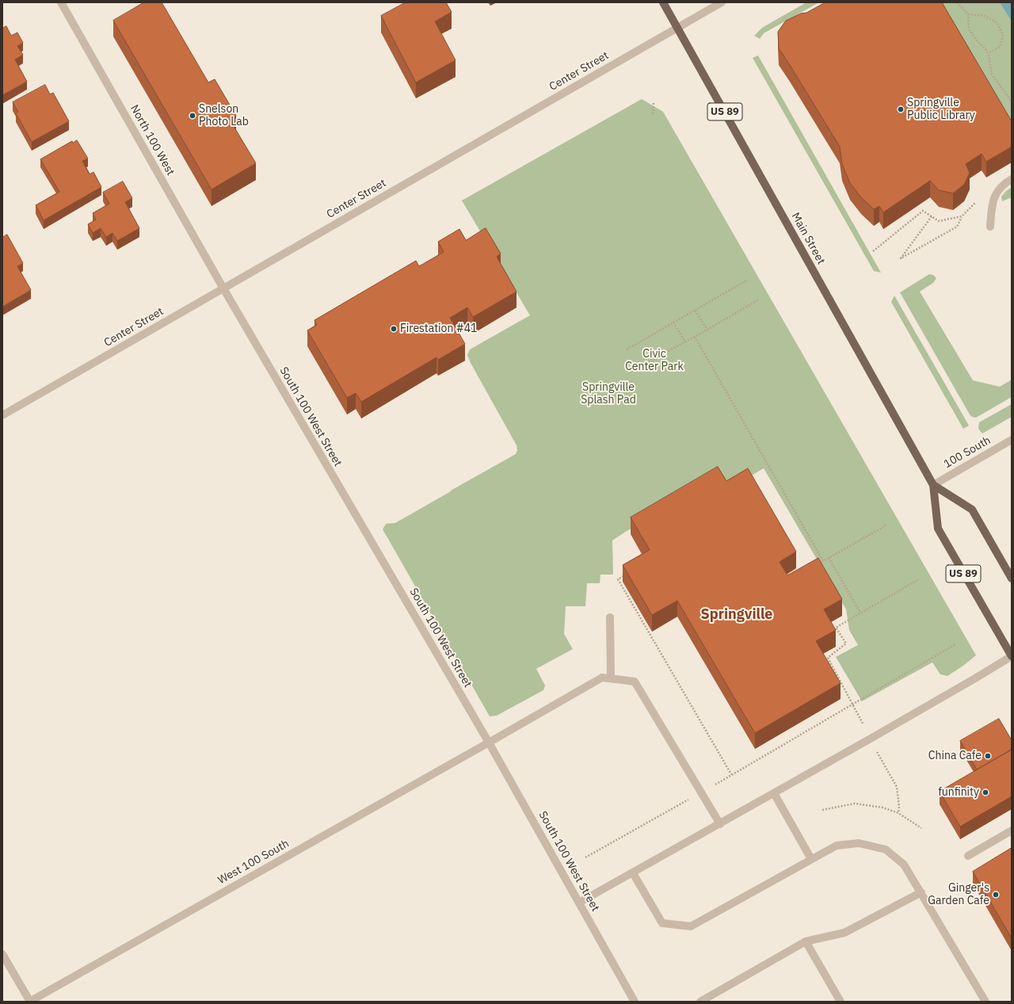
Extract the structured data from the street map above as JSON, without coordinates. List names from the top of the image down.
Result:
{
  "streets": {
    "main road": ["US 89", "Main Street"],
    "street": [
      "Center Street",
      "North 100 West",
      "South 100 West Street",
      "100 South",
      "West 100 South"
    ]
  },
  "crossings": [
    ["Center Street", "North 100 West"],
    ["Center Street", "Main Street"],
    ["Center Street", "South 100 West Street"],
    ["North 100 West", "South 100 West Street"],
    ["Main Street", "100 South"],
    ["South 100 West Street", "West 100 South"]
  ],
  "districts": ["Springville"],
  "parks": ["Civic Center Park", "Springville Splash Pad"],
  "places": [
    "Springville Public Library",
    "Snelson Photo Lab",
    "Firestation #41",
    "China Cafe",
    "funfinity",
    "Ginger's Garden Cafe"
  ]
}
